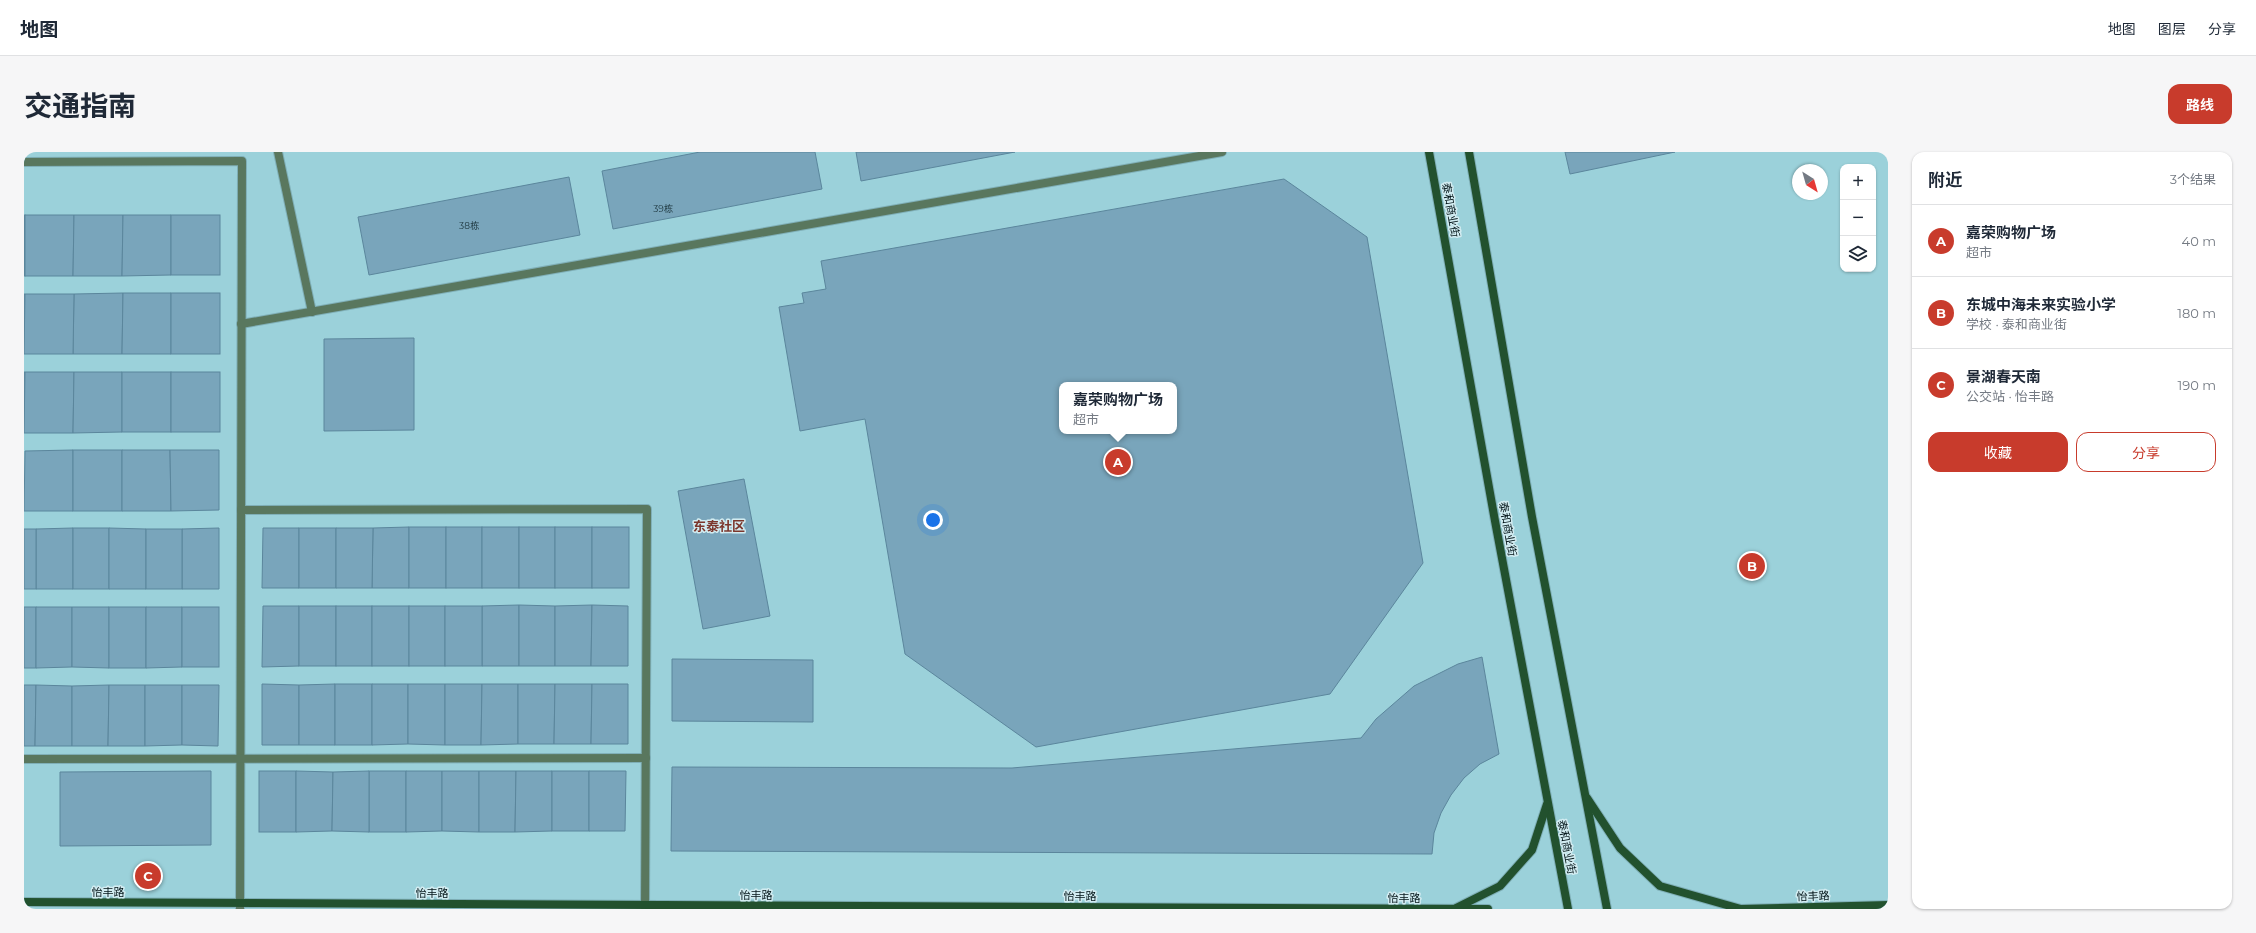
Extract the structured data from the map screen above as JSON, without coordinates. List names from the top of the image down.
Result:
{
  "streets": {
    "street": ["泰和商业街", "怡丰路"]
  },
  "districts": ["东泰社区"],
  "house_numbers": ["39栋", "38栋"],
  "north": "bottom right",
  "page": {
    "header": "地图",
    "nav": ["地图", "图层", "分享"],
    "title": "交通指南",
    "buttons": [
      "路线",
      ["收藏", "分享"]
    ],
    "heading": ["附近", "3个结果"],
    "map_buttons": ["+", "−"],
    "list": [
      {
        "mark": "A",
        "name": "嘉荣购物广场",
        "note": "超市",
        "value": "40 m"
      },
      {
        "mark": "B",
        "name": "东城中海未来实验小学",
        "note": "学校 · 泰和商业街",
        "value": "180 m"
      },
      {
        "mark": "C",
        "name": "景湖春天南",
        "note": "公交站 · 怡丰路",
        "value": "190 m"
      }
    ],
    "popup": ["嘉荣购物广场", "超市"],
    "pins": ["A", "B", "C"]
  }
}
